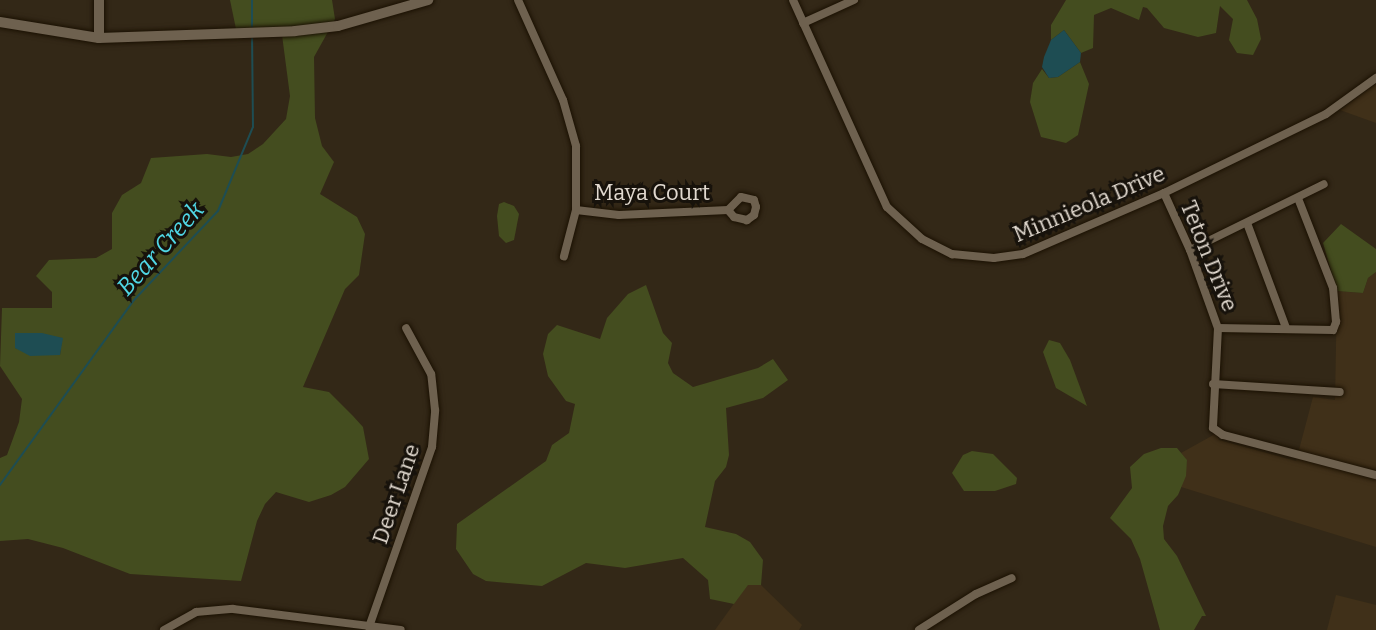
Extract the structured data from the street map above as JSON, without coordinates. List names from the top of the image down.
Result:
{
  "streets": {
    "street": [
      "Maya Court",
      "Minnieola Drive",
      "Teton Drive",
      "Deer Lane"
    ]
  },
  "crossings": [
    ["Minnieola Drive", "Teton Drive"]
  ],
  "water": ["Bear Creek"]
}
